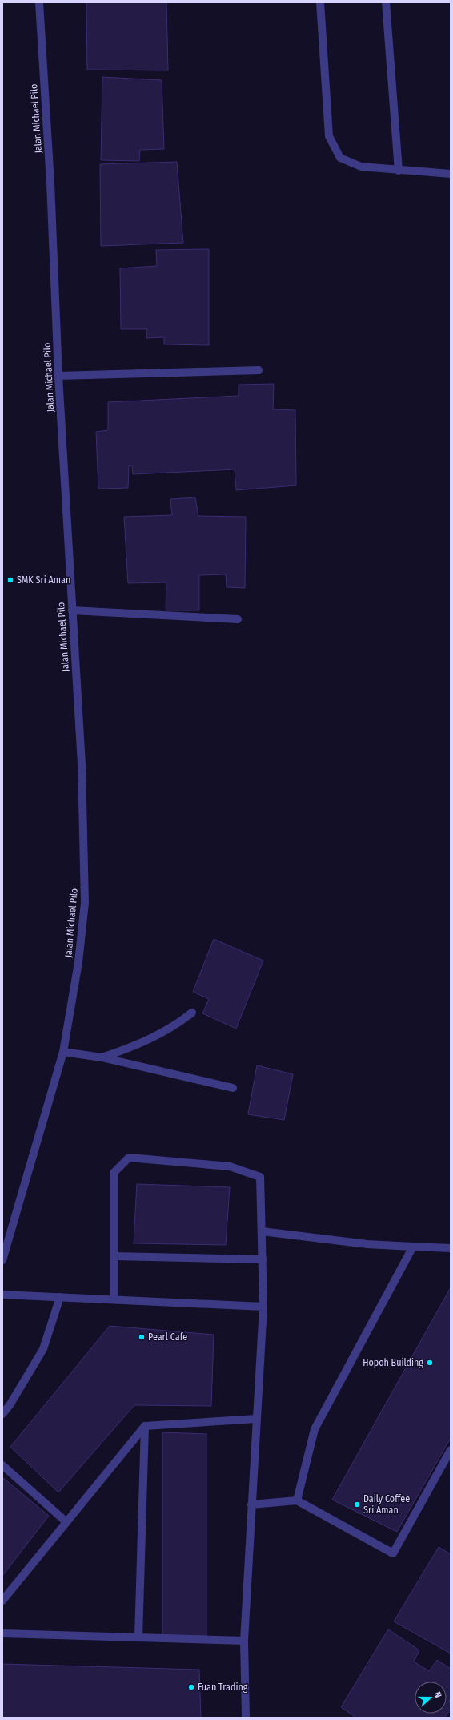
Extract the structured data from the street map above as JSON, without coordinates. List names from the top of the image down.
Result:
{
  "streets": {
    "street": ["Jalan Michael Pilo"]
  },
  "places": [
    "SMK Sri Aman",
    "Pearl Cafe",
    "Hopoh Building",
    "Daily Coffee Sri Aman",
    "Fuan Trading"
  ],
  "north": "right"
}
